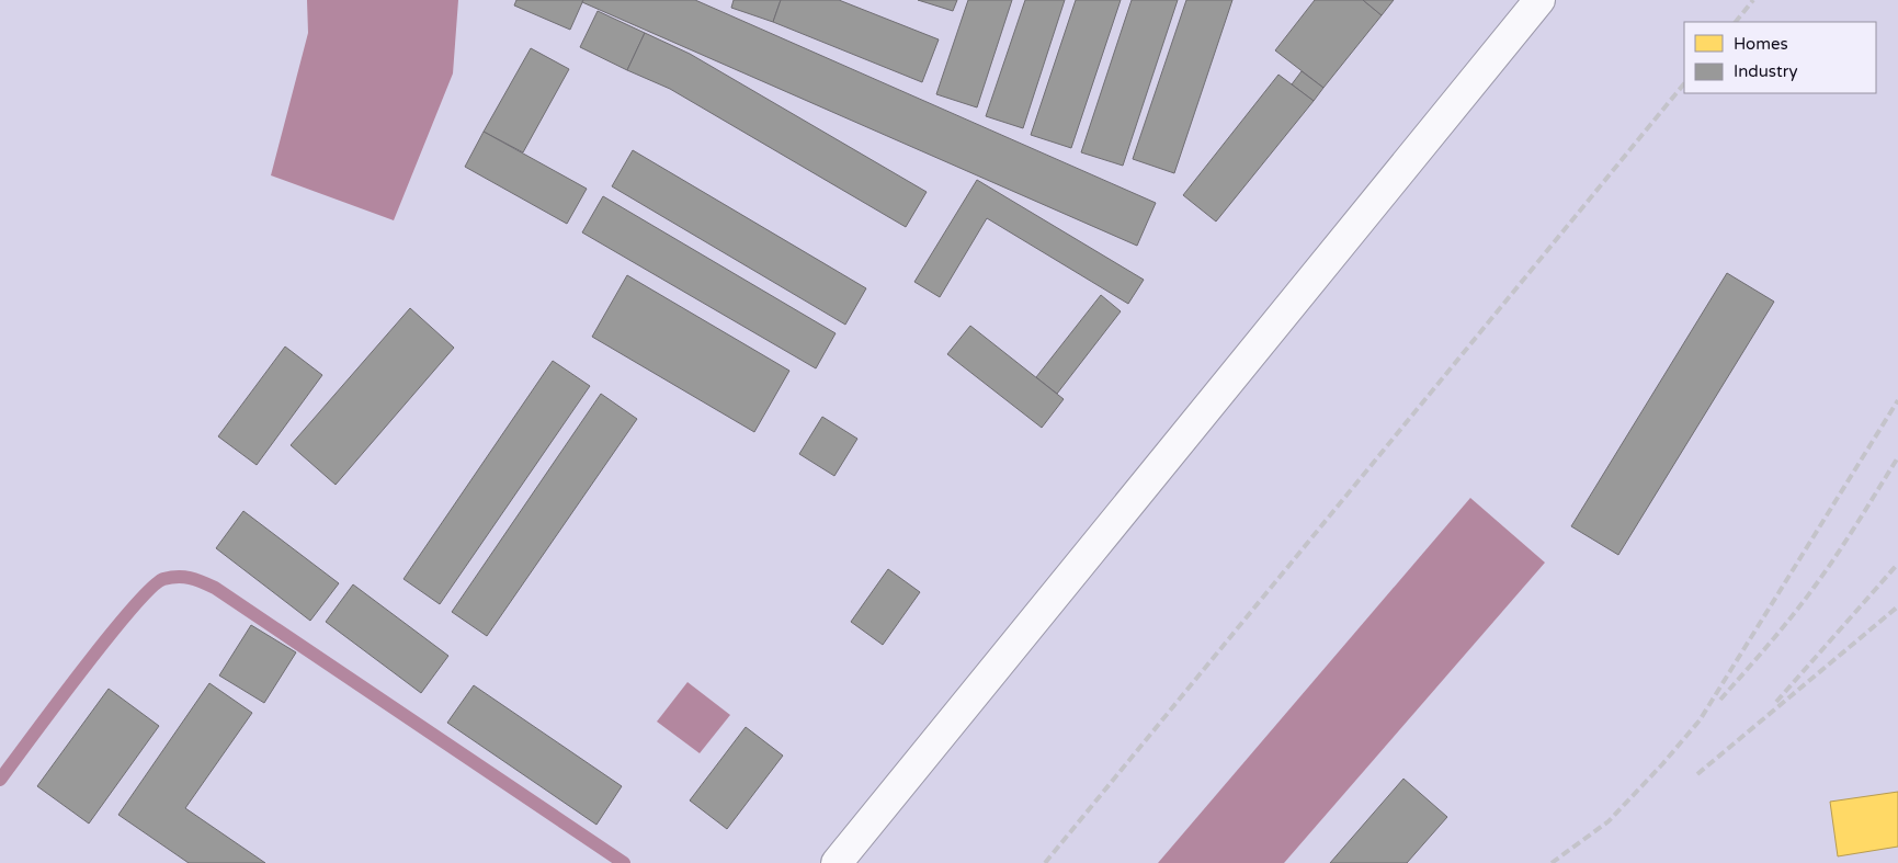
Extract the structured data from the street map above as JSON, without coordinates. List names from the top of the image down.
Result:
{
  "legend": ["Homes", "Industry"]
}
